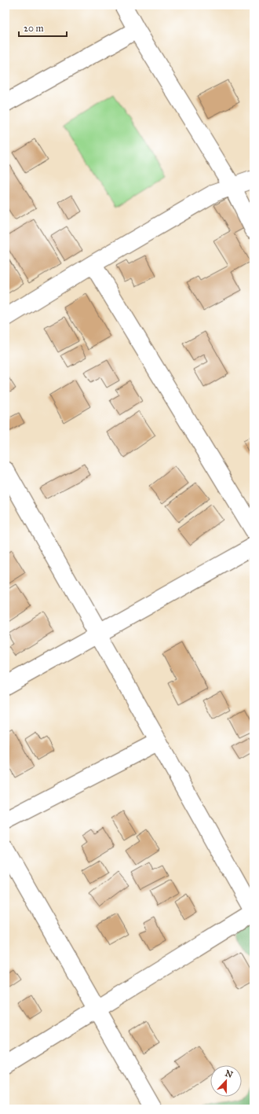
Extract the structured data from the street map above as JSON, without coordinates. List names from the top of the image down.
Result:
{
  "scale_bar": "20 m",
  "north": "top"
}
